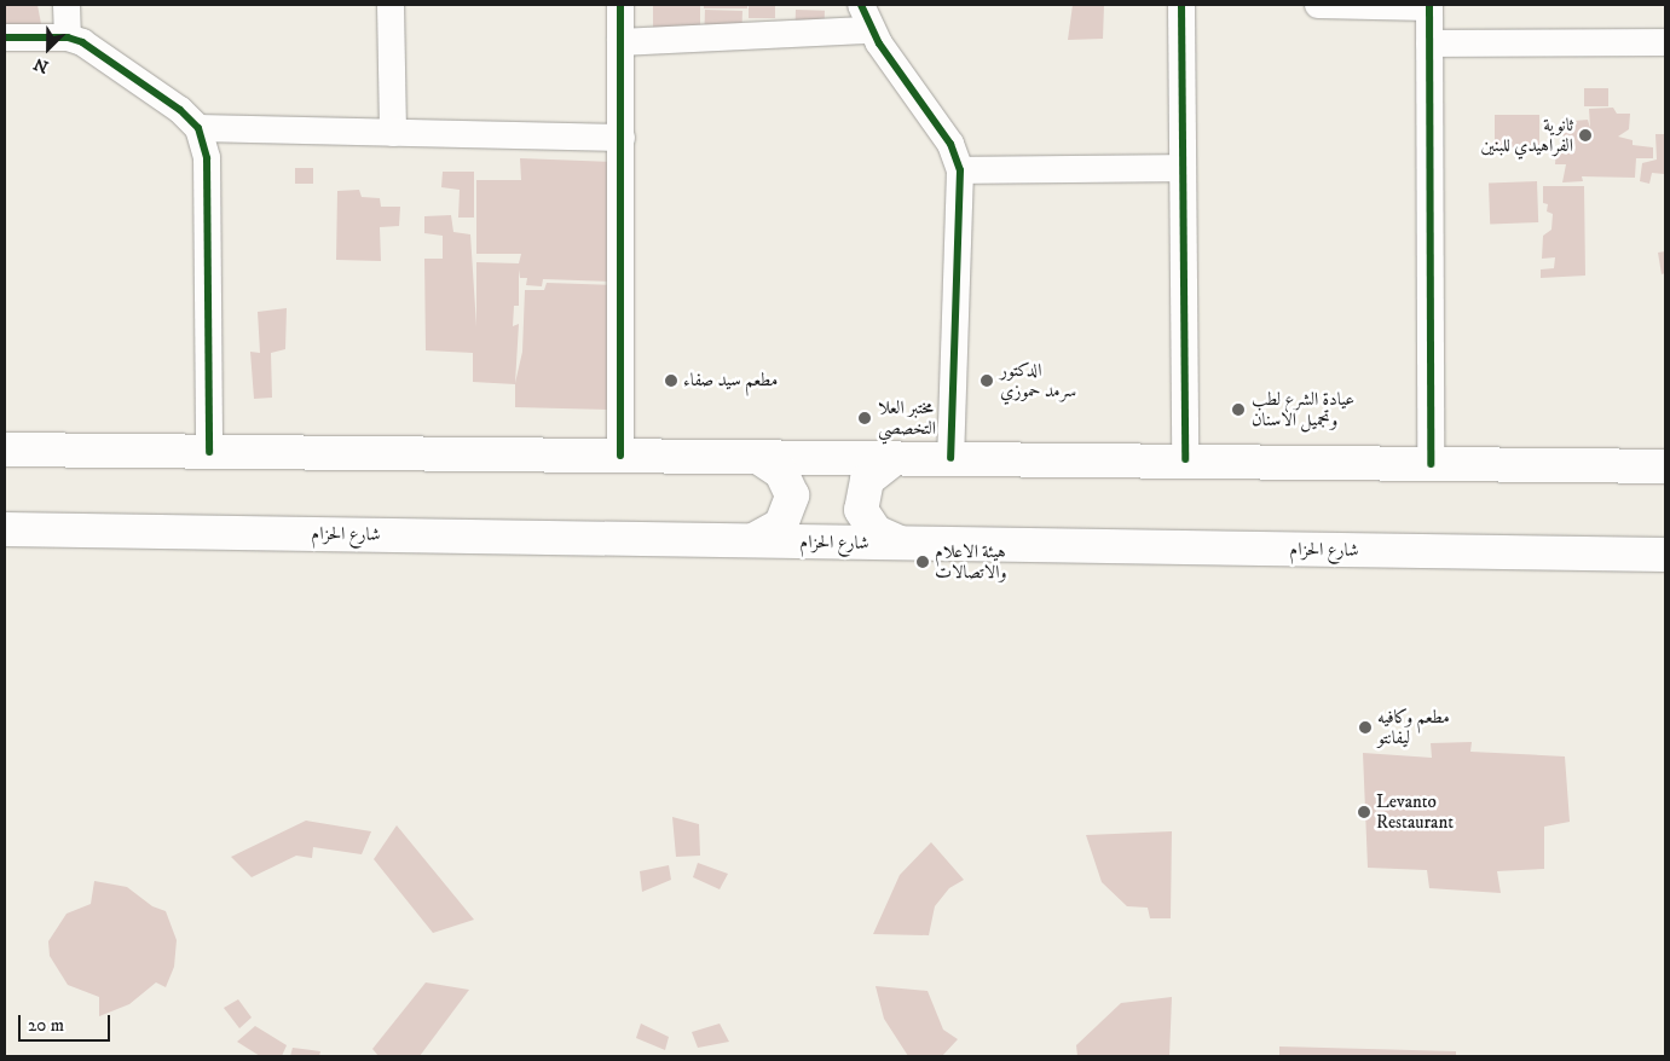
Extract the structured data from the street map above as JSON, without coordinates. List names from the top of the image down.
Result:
{
  "streets": {
    "main road": ["شارع الحزام"]
  },
  "places": [
    "ثانوية الفراهيدي للبنين",
    "مطعم سيد صفاء",
    "الدكتور سرمد حموزي",
    "عيادة الشرع لطب وتجميل الاسنان",
    "مختبر العلا التخصصي",
    "هيئة الاعلام والاتصالات",
    "مطعم وكافيه ليفانتو",
    "Levanto Restaurant"
  ],
  "scale_bar": "20 m",
  "north": "bottom left"
}
